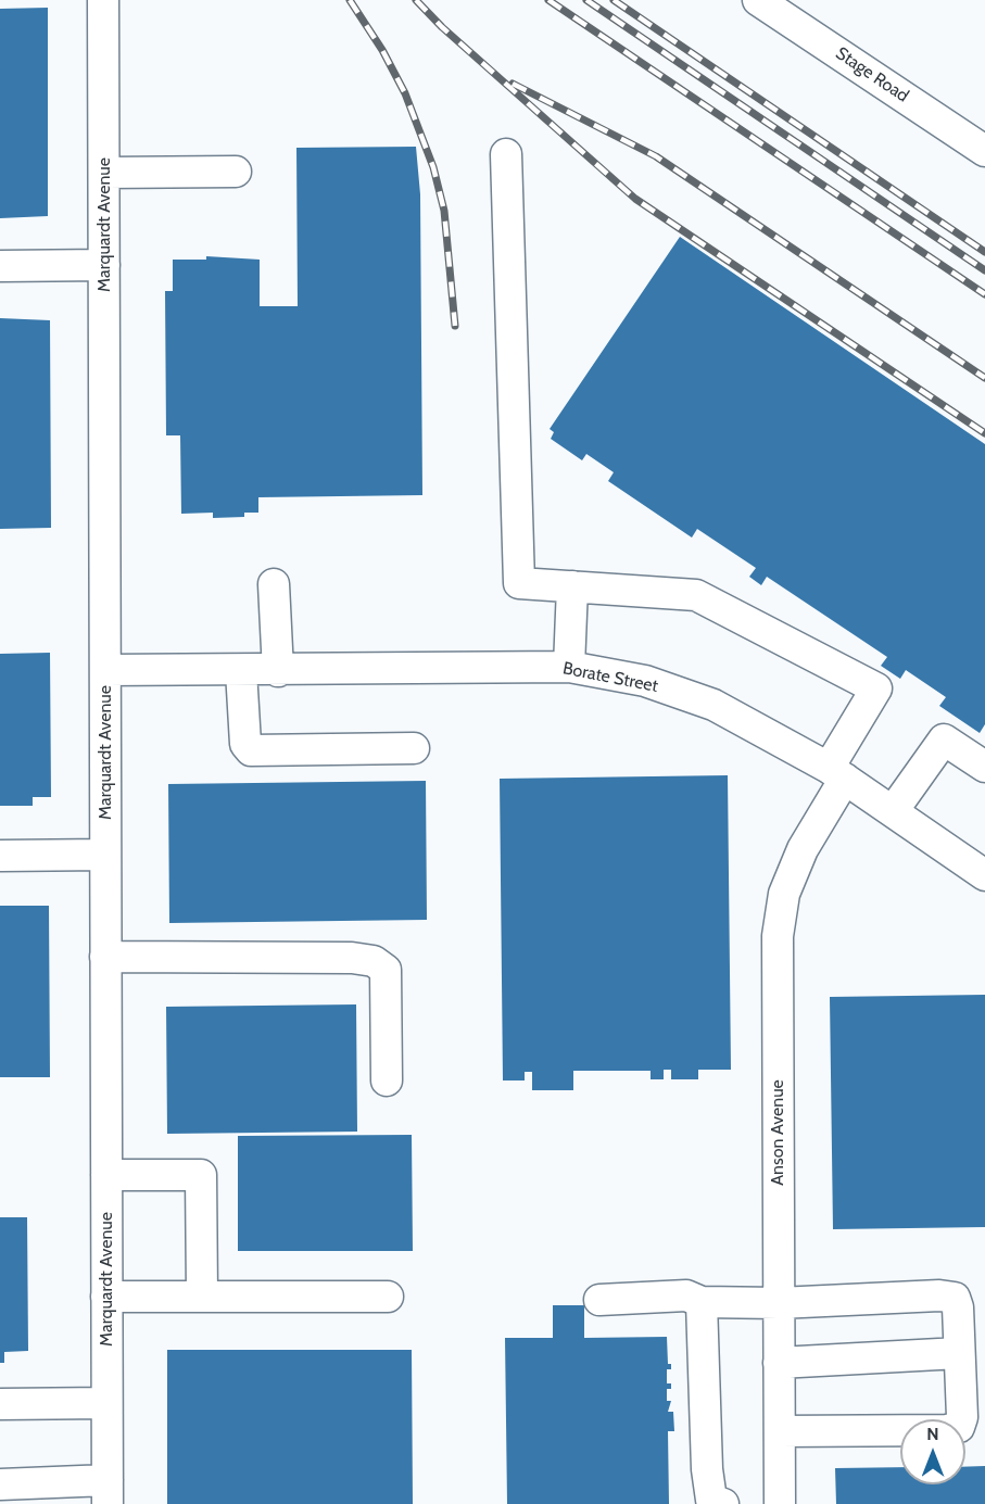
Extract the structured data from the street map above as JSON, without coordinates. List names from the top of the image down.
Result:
{
  "streets": {
    "street": [
      "Stage Road",
      "Marquardt Avenue",
      "Borate Street",
      "Anson Avenue"
    ]
  },
  "crossings": [
    ["Marquardt Avenue", "Borate Street"],
    ["Borate Street", "Anson Avenue"]
  ],
  "north": "top"
}
